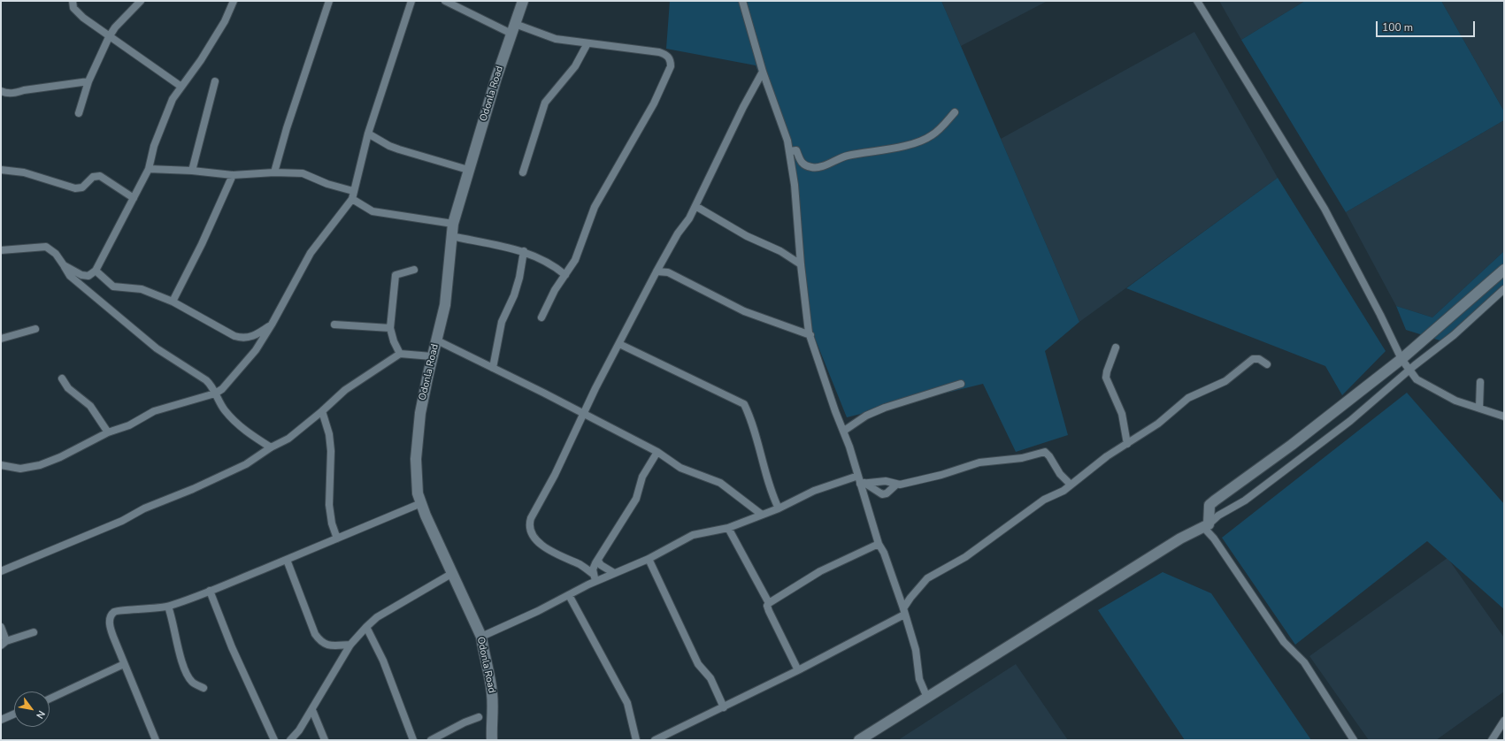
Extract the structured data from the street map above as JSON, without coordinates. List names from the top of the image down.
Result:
{
  "streets": {
    "street": ["Odonla Road"]
  },
  "scale_bar": "100 m",
  "north": "bottom right"
}
